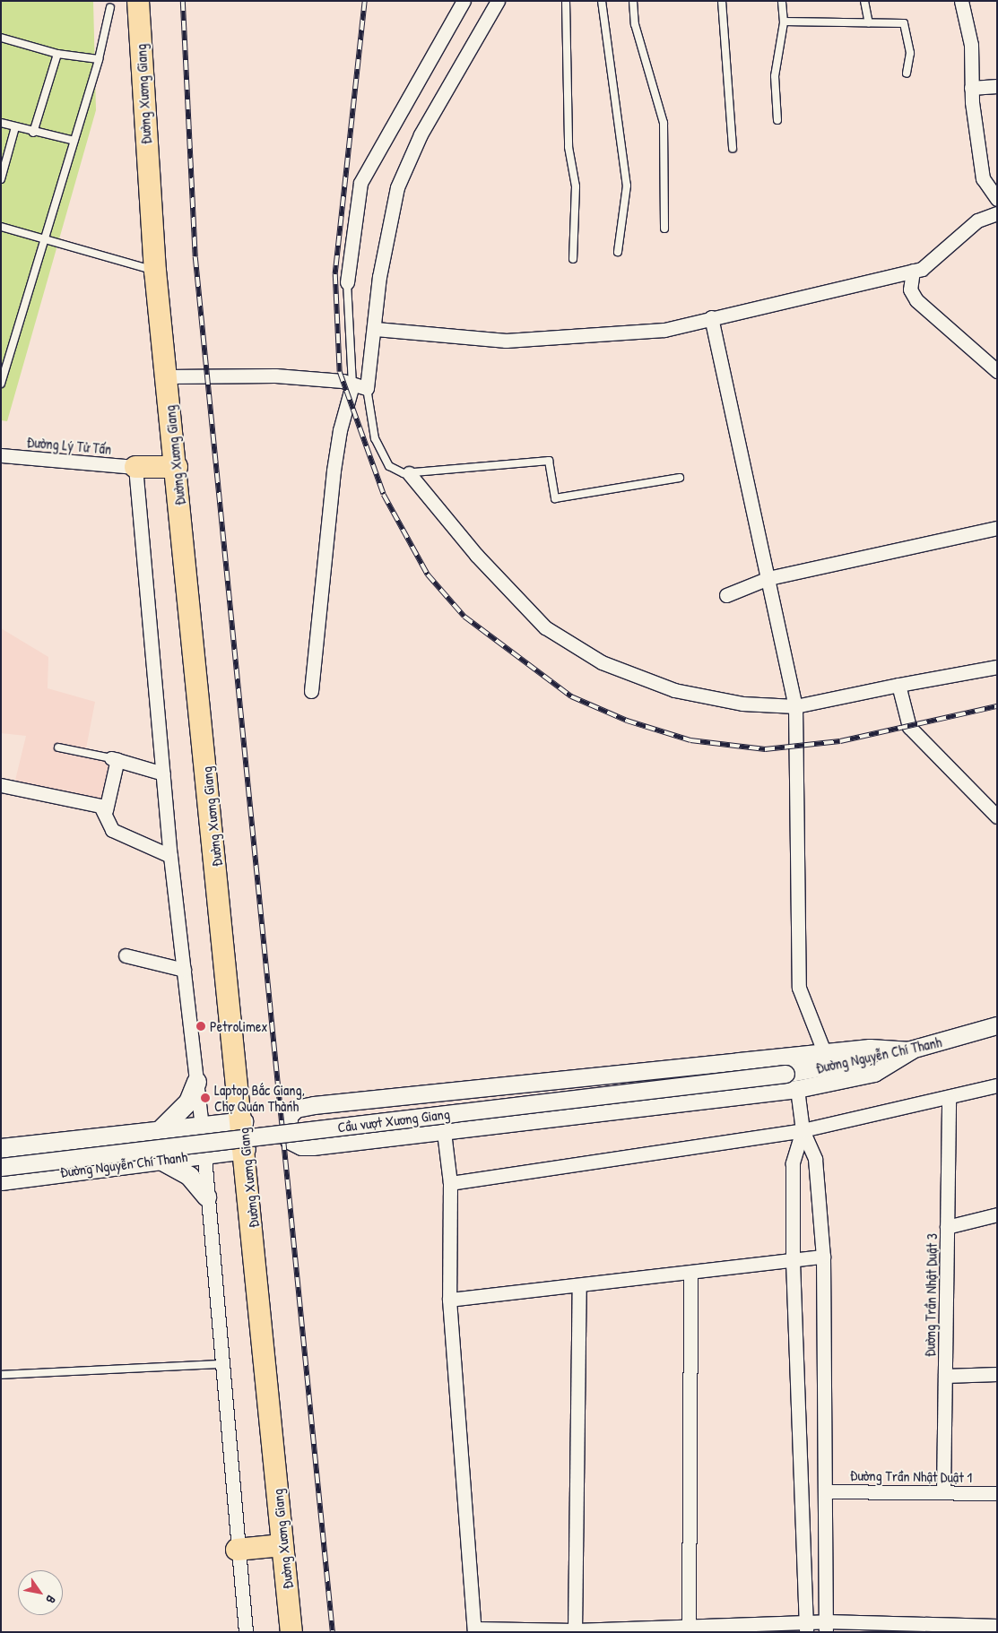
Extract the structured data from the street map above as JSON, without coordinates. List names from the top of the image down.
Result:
{
  "streets": {
    "main road": ["Đường Xương Giang", "Đường Nguyễn Chí Thanh"],
    "street": [
      "Đường Lý Tử Tấn",
      "Cầu vượt Xương Giang",
      "Đường Trần Nhật Duật 3",
      "Đường Trần Nhật Duật 1"
    ]
  },
  "crossings": [
    ["Đường Xương Giang", "Đường Nguyễn Chí Thanh"],
    ["Đường Nguyễn Chí Thanh", "Cầu vượt Xương Giang"],
    ["Đường Trần Nhật Duật 3", "Đường Trần Nhật Duật 1"]
  ],
  "places": ["Petrolimex", "Laptop Bắc Giang, Chợ Quán Thành"],
  "north": "bottom right"
}
